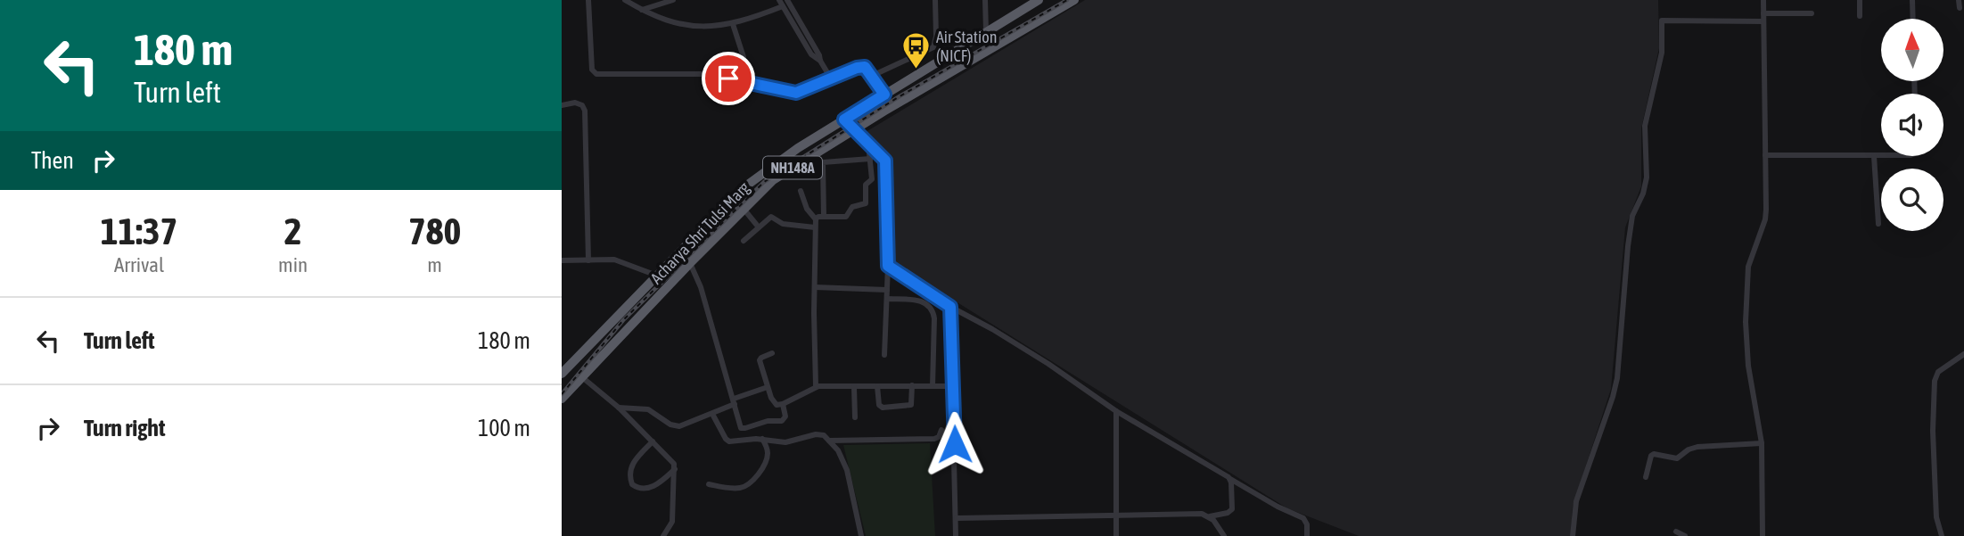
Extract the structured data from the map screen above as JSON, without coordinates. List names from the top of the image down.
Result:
{
  "streets": {
    "highway": ["NH148A", "Acharya Shri Tulsi Marg"]
  },
  "places": {
    "bus stop": ["Air Station (NICF)"]
  },
  "north": "top",
  "page": {
    "turn": ["180 m", "Turn left"],
    "then": "Then",
    "eta": [
      "11:37",
      "Arrival",
      "2",
      "min",
      "780",
      "m"
    ],
    "list": [
      {
        "name": "Turn left",
        "value": "180 m"
      },
      {
        "name": "Turn right",
        "value": "100 m"
      }
    ]
  }
}
